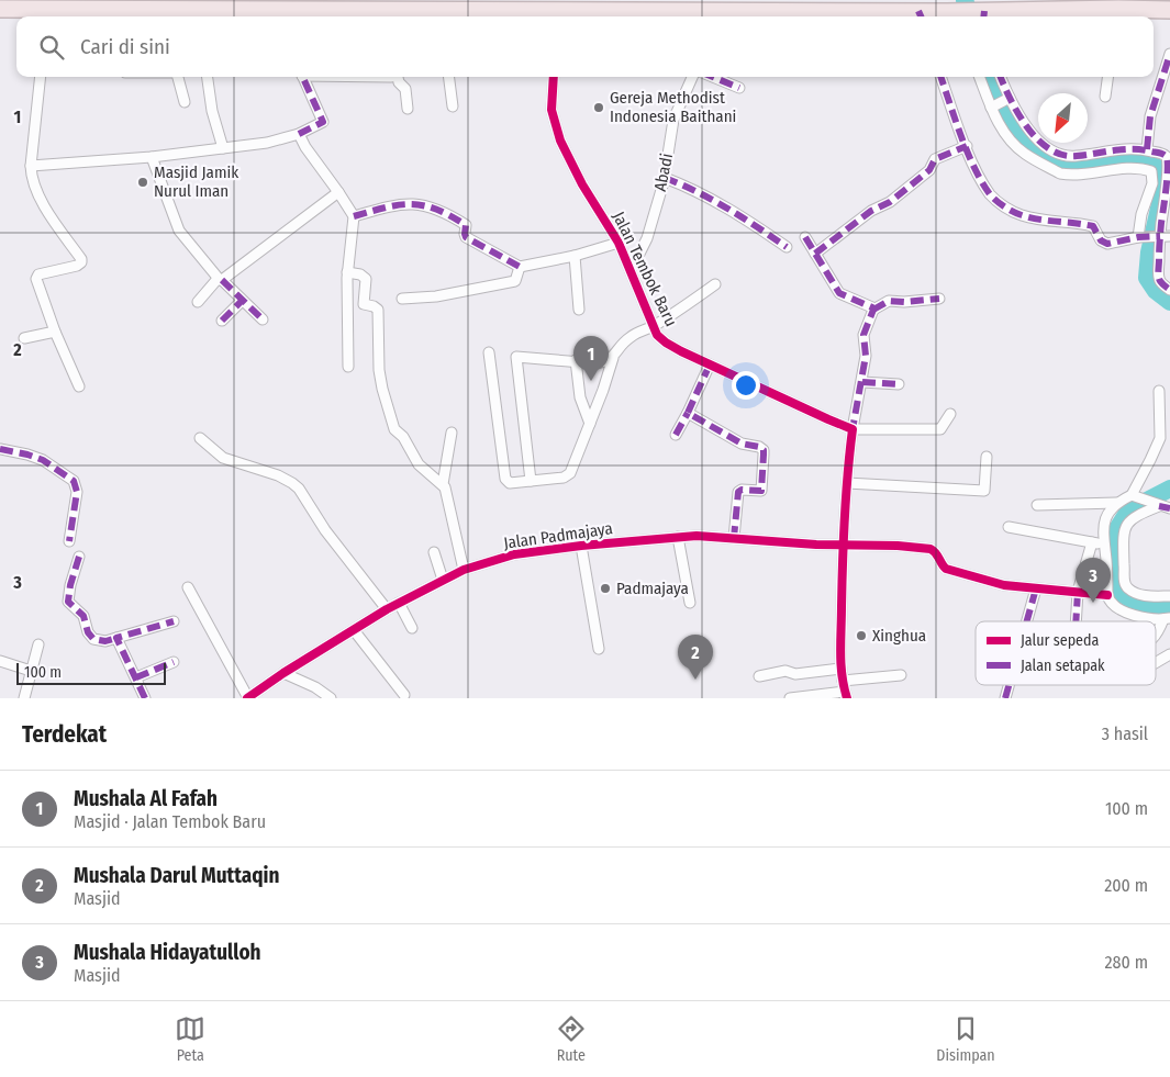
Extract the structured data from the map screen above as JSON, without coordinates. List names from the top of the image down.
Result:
{
  "streets": {
    "street": ["Abadi", "Jalan Tembok Baru", "Jalan Padmajaya"]
  },
  "crossings": [
    ["Abadi", "Jalan Tembok Baru"]
  ],
  "places": [
    "Gereja Methodist Indonesia Baithani",
    "Masjid Jamik Nurul Iman",
    "Padmajaya",
    "Xinghua"
  ],
  "legend": ["Jalur sepeda", "Jalan setapak"],
  "scale_bar": "100 m",
  "north": "bottom left",
  "page": {
    "search": "Cari di sini",
    "pins": ["1", "3", "2"],
    "scale": "100 m",
    "heading": ["Terdekat", "3 hasil"],
    "list": [
      {
        "mark": "1",
        "name": "Mushala Al Fafah",
        "note": "Masjid · Jalan Tembok Baru",
        "value": "100 m"
      },
      {
        "mark": "2",
        "name": "Mushala Darul Muttaqin",
        "note": "Masjid",
        "value": "200 m"
      },
      {
        "mark": "3",
        "name": "Mushala Hidayatulloh",
        "note": "Masjid",
        "value": "280 m"
      }
    ],
    "nav": ["Peta", "Rute", "Disimpan"]
  },
  "grid": {
    "rows": ["1", "2", "3"]
  }
}
